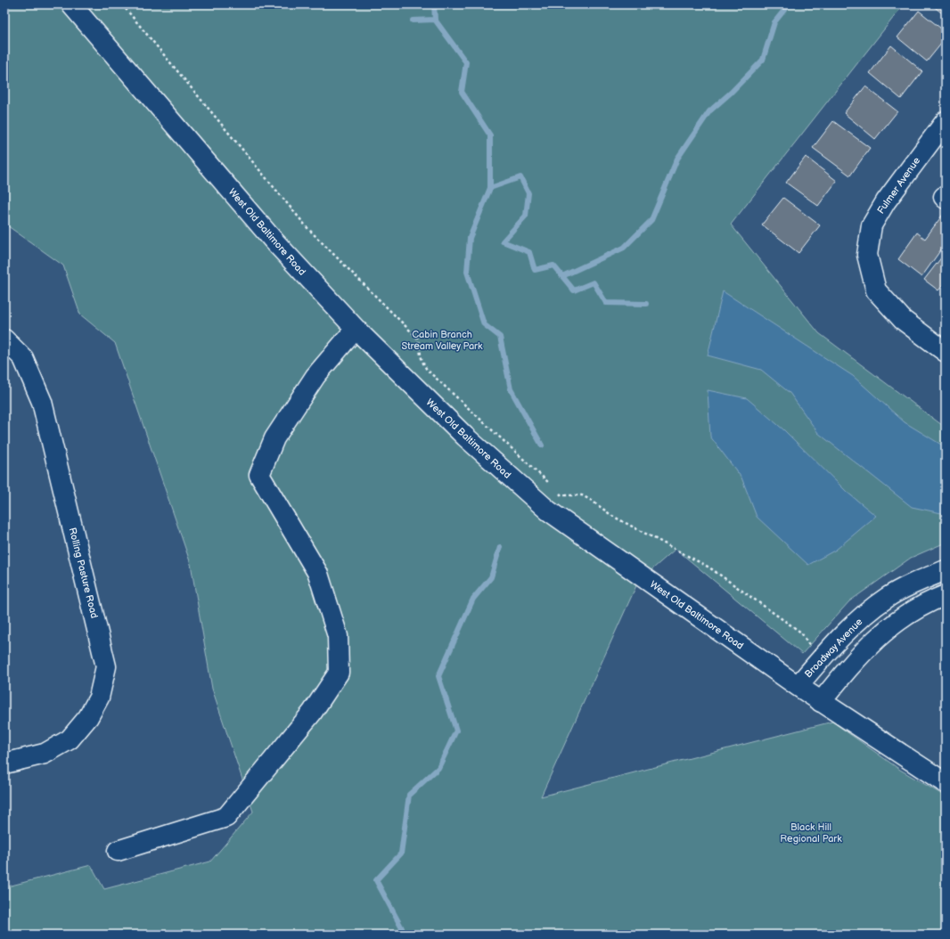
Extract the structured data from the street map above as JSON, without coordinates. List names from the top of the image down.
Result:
{
  "streets": {
    "street": [
      "Fulmer Avenue",
      "West Old Baltimore Road",
      "Rolling Pasture Road",
      "Broadway Avenue"
    ]
  },
  "crossings": [
    ["West Old Baltimore Road", "Broadway Avenue"]
  ],
  "parks": ["Cabin Branch Stream Valley Park", "Black Hill Regional Park"]
}
